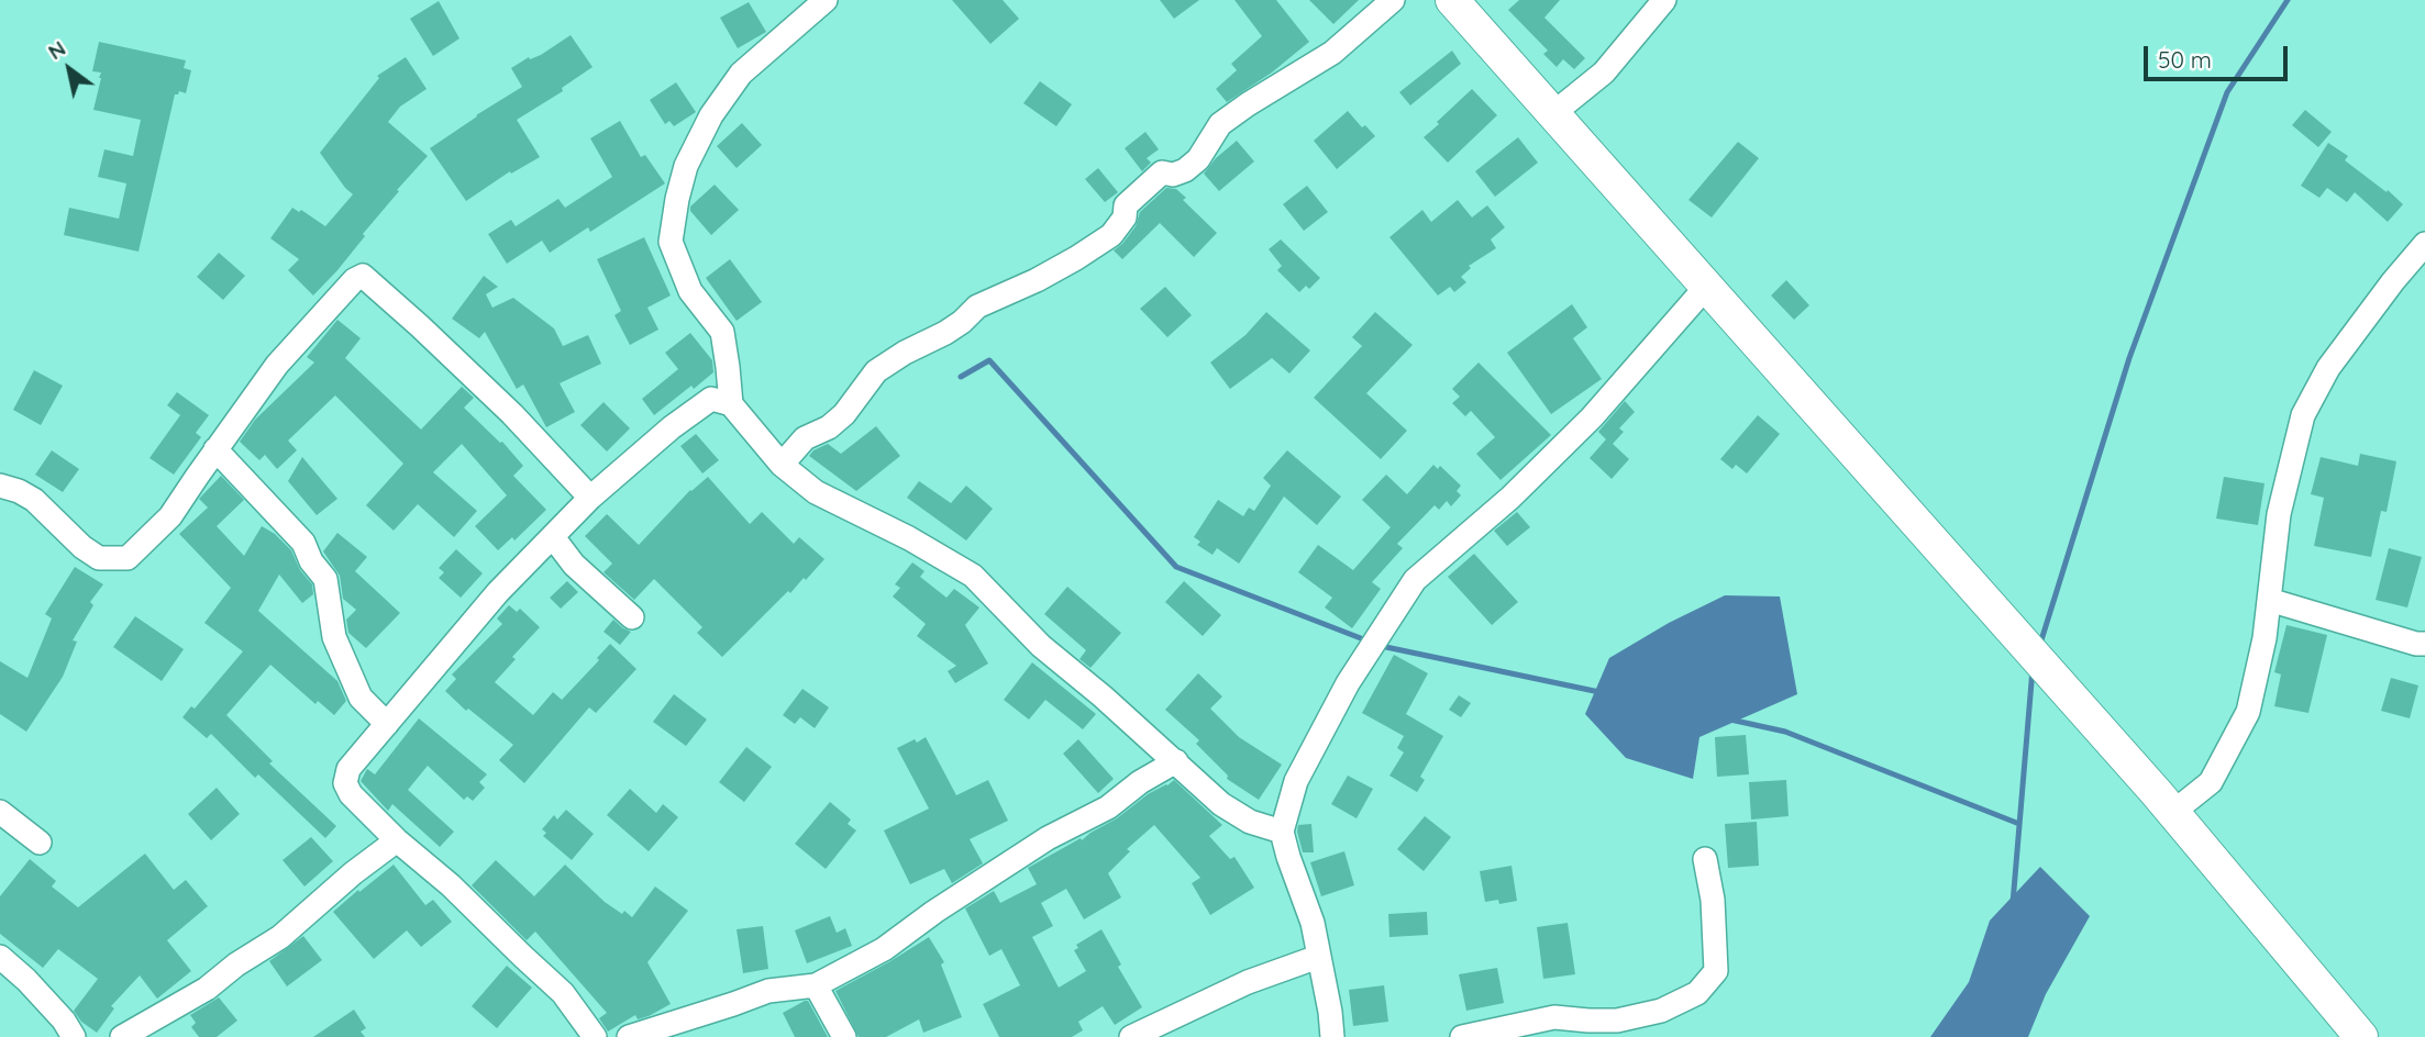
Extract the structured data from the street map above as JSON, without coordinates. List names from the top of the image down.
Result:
{
  "scale_bar": "50 m",
  "north": "top left"
}
